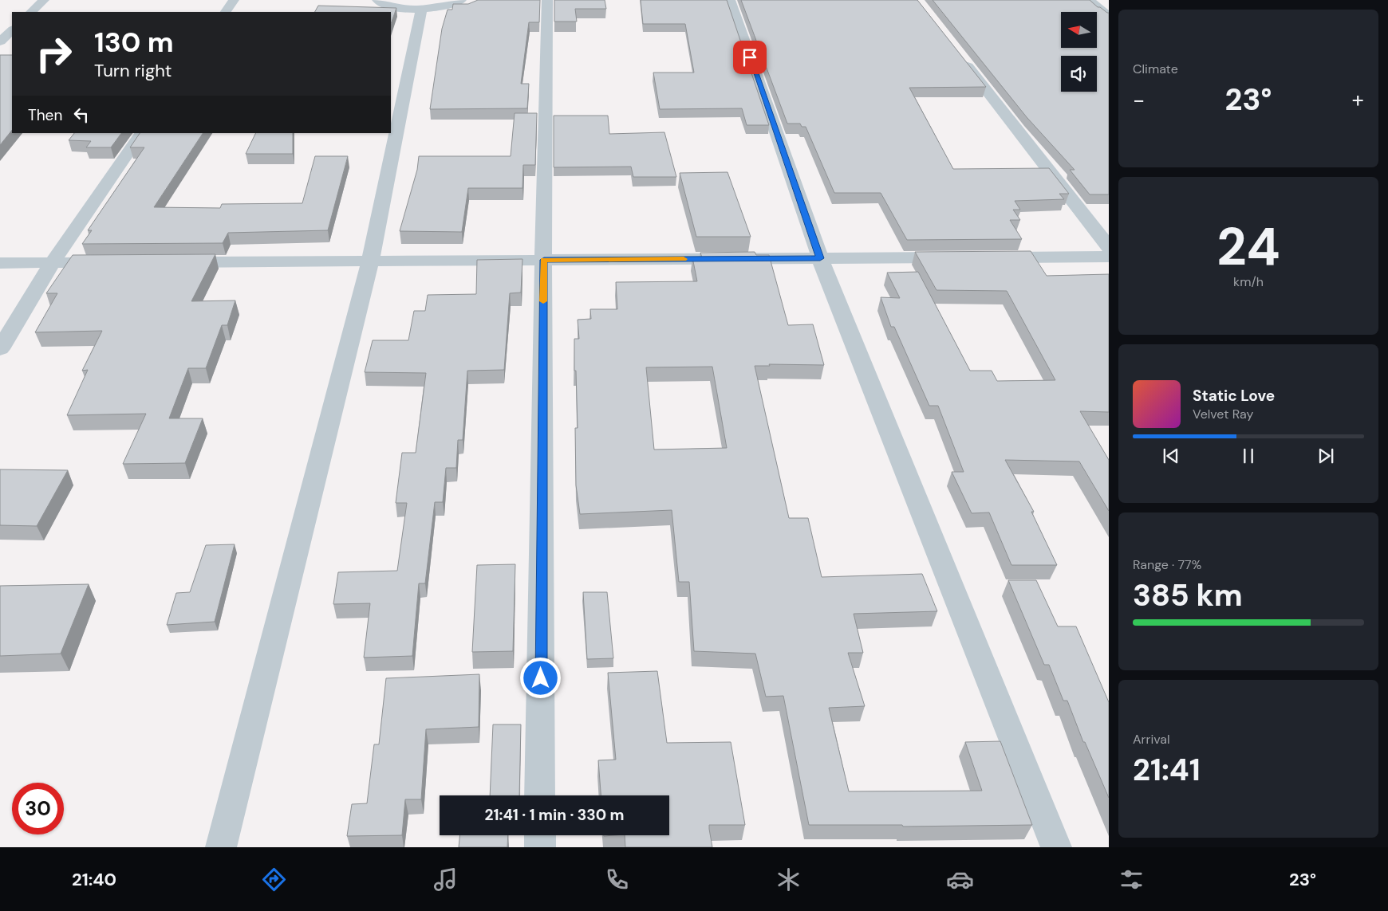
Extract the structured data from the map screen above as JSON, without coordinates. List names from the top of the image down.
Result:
{
  "north": "left",
  "page": {
    "tile": [
      "Climate",
      ["24", "km/h"],
      ["Range · 77%", "385 km"],
      ["Arrival", "21:41"]
    ],
    "turn": ["130 m", "Turn right"],
    "heat": ["−", "23°", "+"],
    "then": "Then",
    "song": ["Static Love", "Velvet Ray"],
    "limit": "30",
    "trip": "21:41 · 1 min · 330 m",
    "tabs": ["21:40", "23°"]
  }
}
